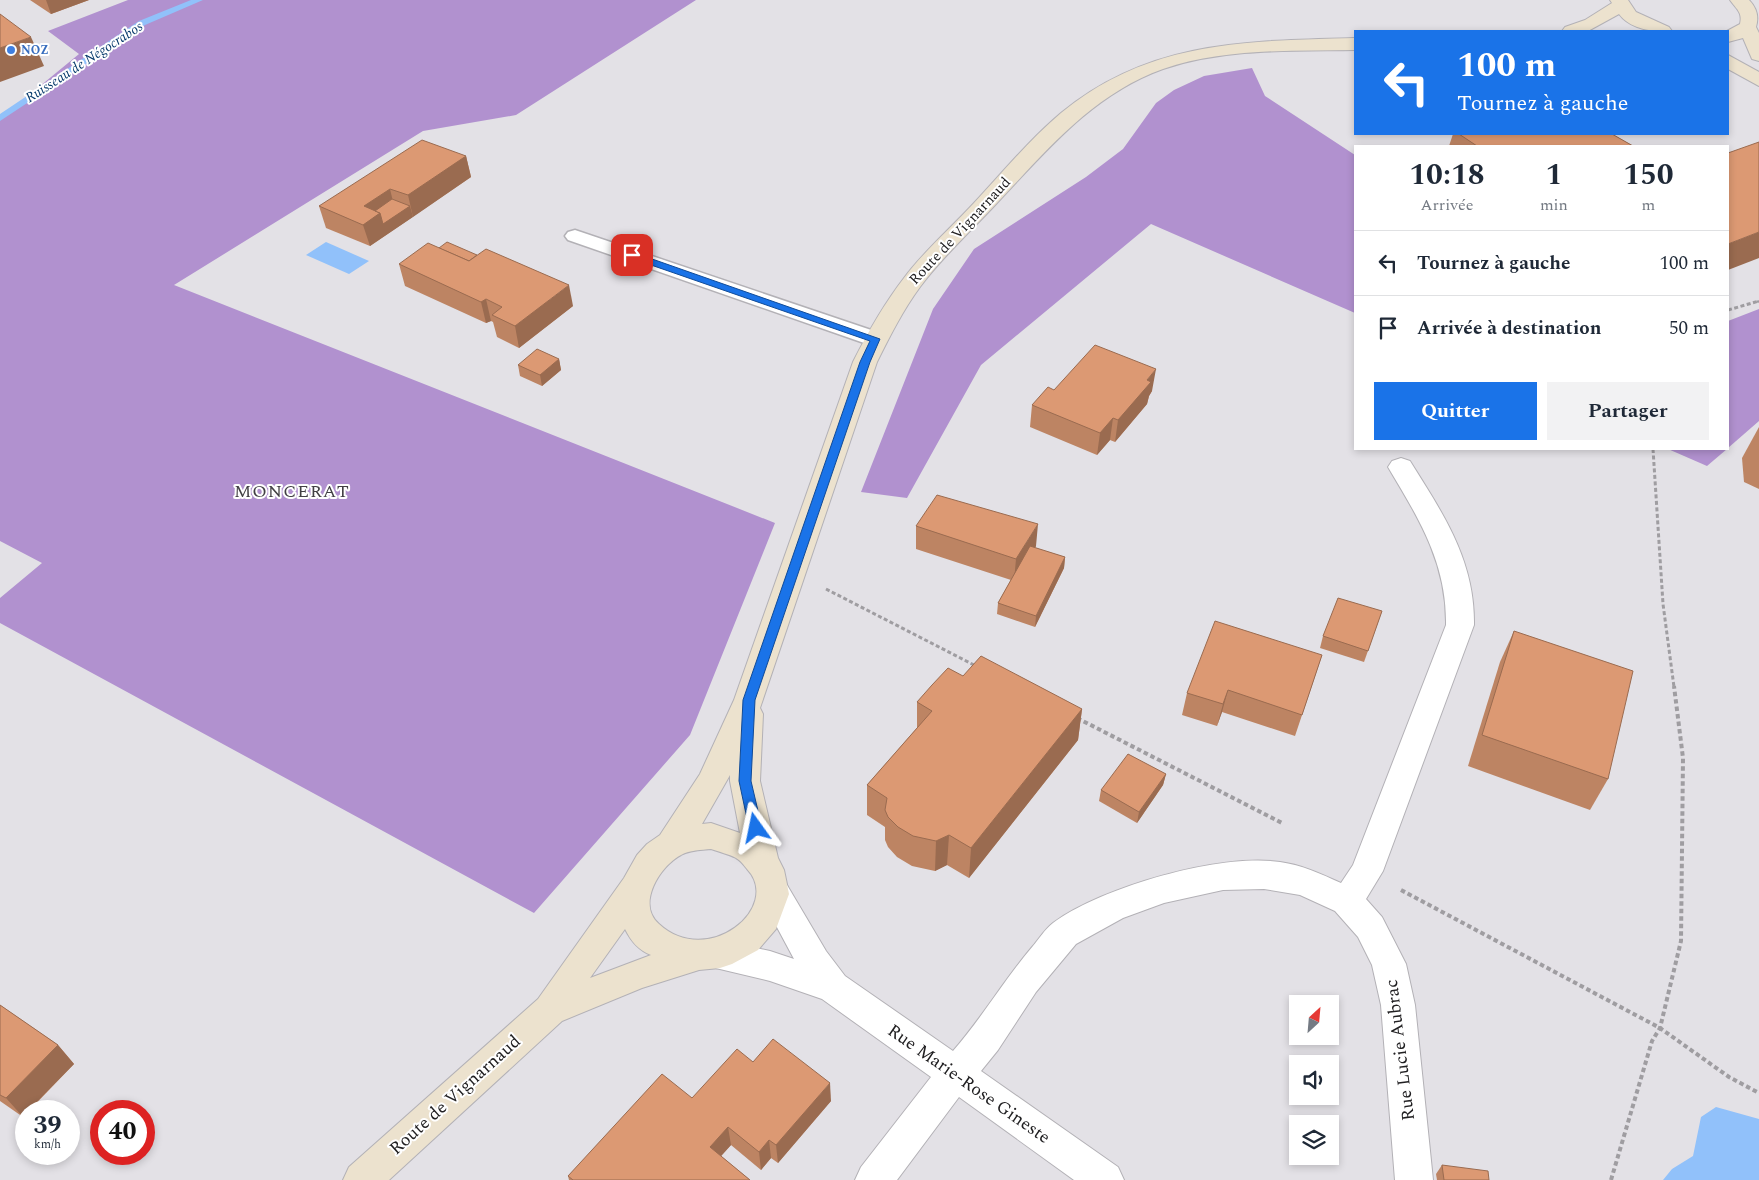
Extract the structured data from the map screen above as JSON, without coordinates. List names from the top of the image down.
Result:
{
  "streets": {
    "street": ["Route de Vignarnaud", "Rue Lucie Aubrac", "Rue Marie-Rose Gineste"]
  },
  "crossings": [
    ["Route de Vignarnaud", "Rue Marie-Rose Gineste"],
    ["Rue Lucie Aubrac", "Rue Marie-Rose Gineste"]
  ],
  "districts": ["MONCERAT"],
  "water": ["Ruisseau de Négocrabos"],
  "places": ["NOZ"],
  "north": "top right",
  "page": {
    "turn": ["100 m", "Tournez à gauche"],
    "eta": [
      "10:18",
      "Arrivée",
      "1",
      "min",
      "150",
      "m"
    ],
    "list": [
      {
        "name": "Tournez à gauche",
        "value": "100 m"
      },
      {
        "name": "Arrivée à destination",
        "value": "50 m"
      }
    ],
    "buttons": ["Quitter", "Partager"],
    "speed": "39 km/h",
    "limit": "40"
  }
}
